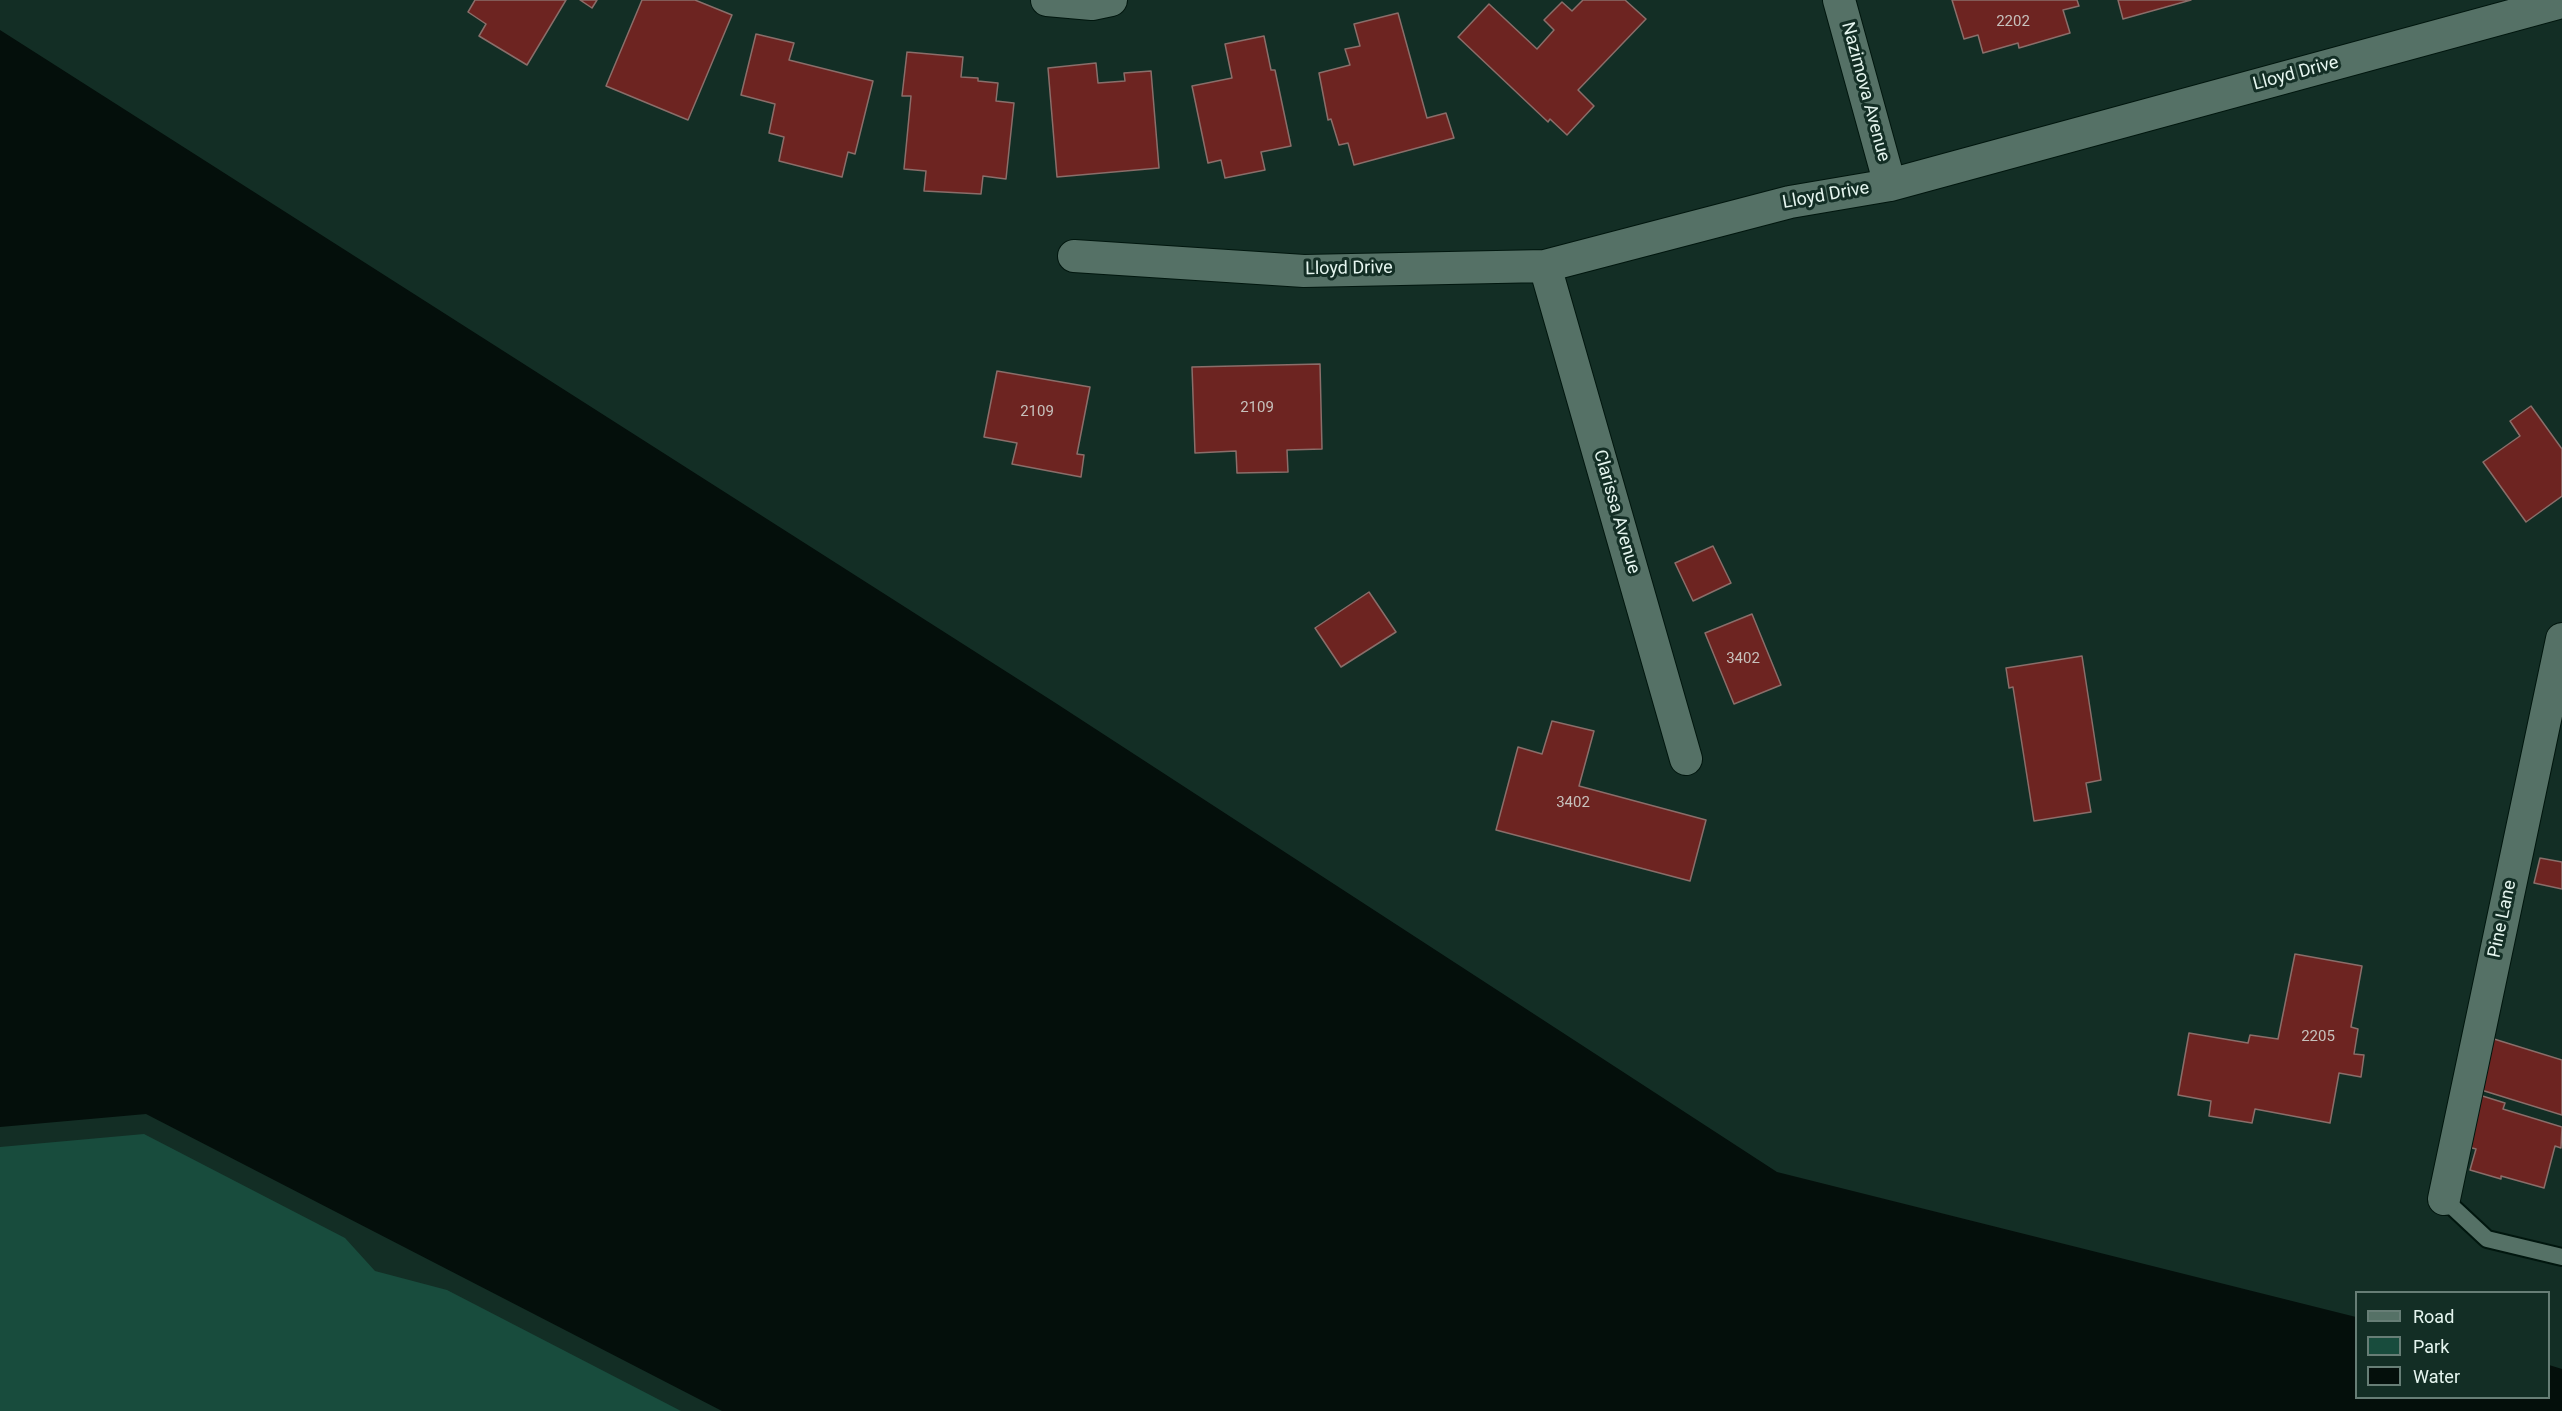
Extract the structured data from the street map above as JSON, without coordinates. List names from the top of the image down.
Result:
{
  "streets": {
    "street": [
      "Lloyd Drive",
      "Nazimova Avenue",
      "Clarissa Avenue",
      "Pine Lane"
    ]
  },
  "crossings": [
    ["Lloyd Drive", "Nazimova Avenue"],
    ["Lloyd Drive", "Clarissa Avenue"]
  ],
  "house_numbers": [
    "2202",
    "2109",
    "2109",
    "3402",
    "3402",
    "2205"
  ],
  "legend": ["Road", "Park", "Water"]
}
